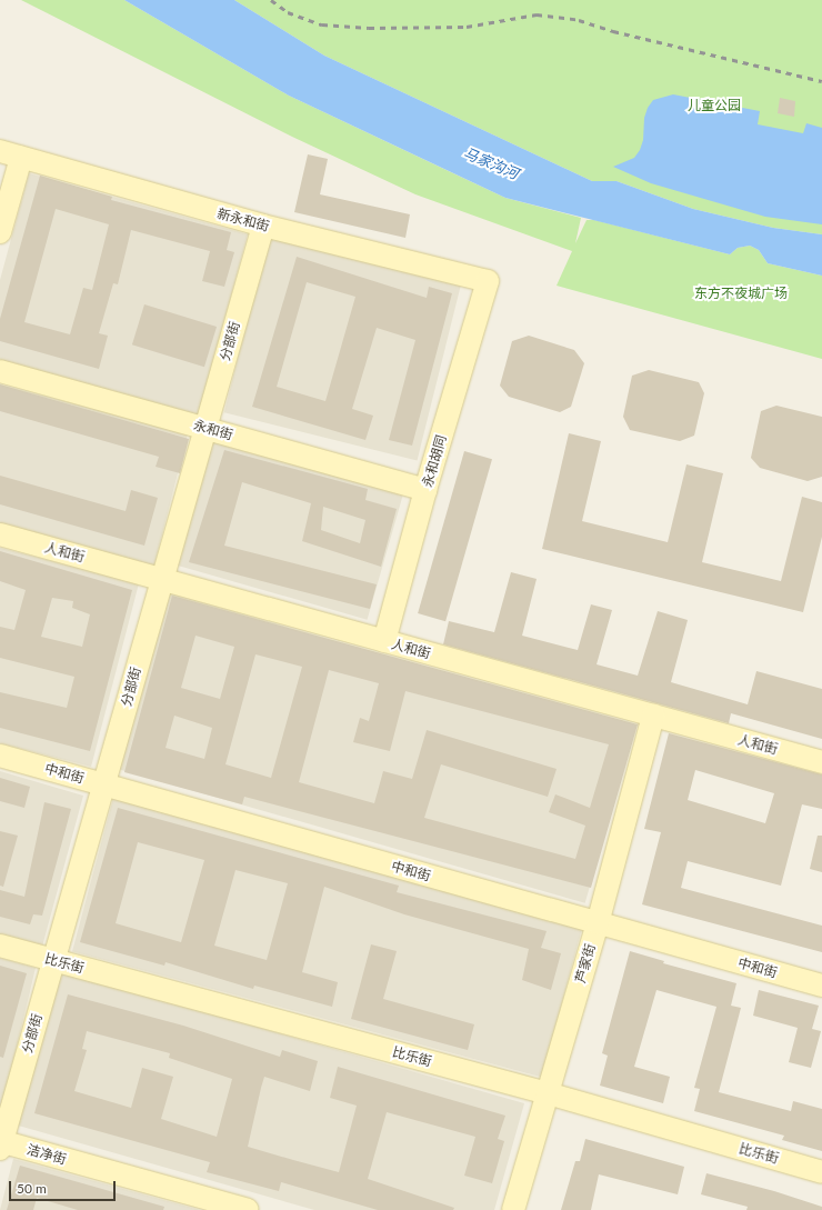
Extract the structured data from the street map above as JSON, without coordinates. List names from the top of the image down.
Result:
{
  "streets": {
    "street": [
      "新永和街",
      "分部街",
      "永和街",
      "永和胡同",
      "人和街",
      "中和街",
      "比乐街",
      "芦家街",
      "洁净街"
    ]
  },
  "crossings": [
    ["新永和街", "分部街"],
    ["新永和街", "永和胡同"],
    ["分部街", "永和街"],
    ["分部街", "人和街"],
    ["分部街", "中和街"],
    ["分部街", "比乐街"],
    ["分部街", "洁净街"],
    ["永和街", "永和胡同"],
    ["永和胡同", "人和街"],
    ["人和街", "芦家街"],
    ["中和街", "芦家街"],
    ["比乐街", "芦家街"]
  ],
  "water": ["马家沟河"],
  "parks": ["儿童公园", "东方不夜城广场"],
  "scale_bar": "50 m"
}
